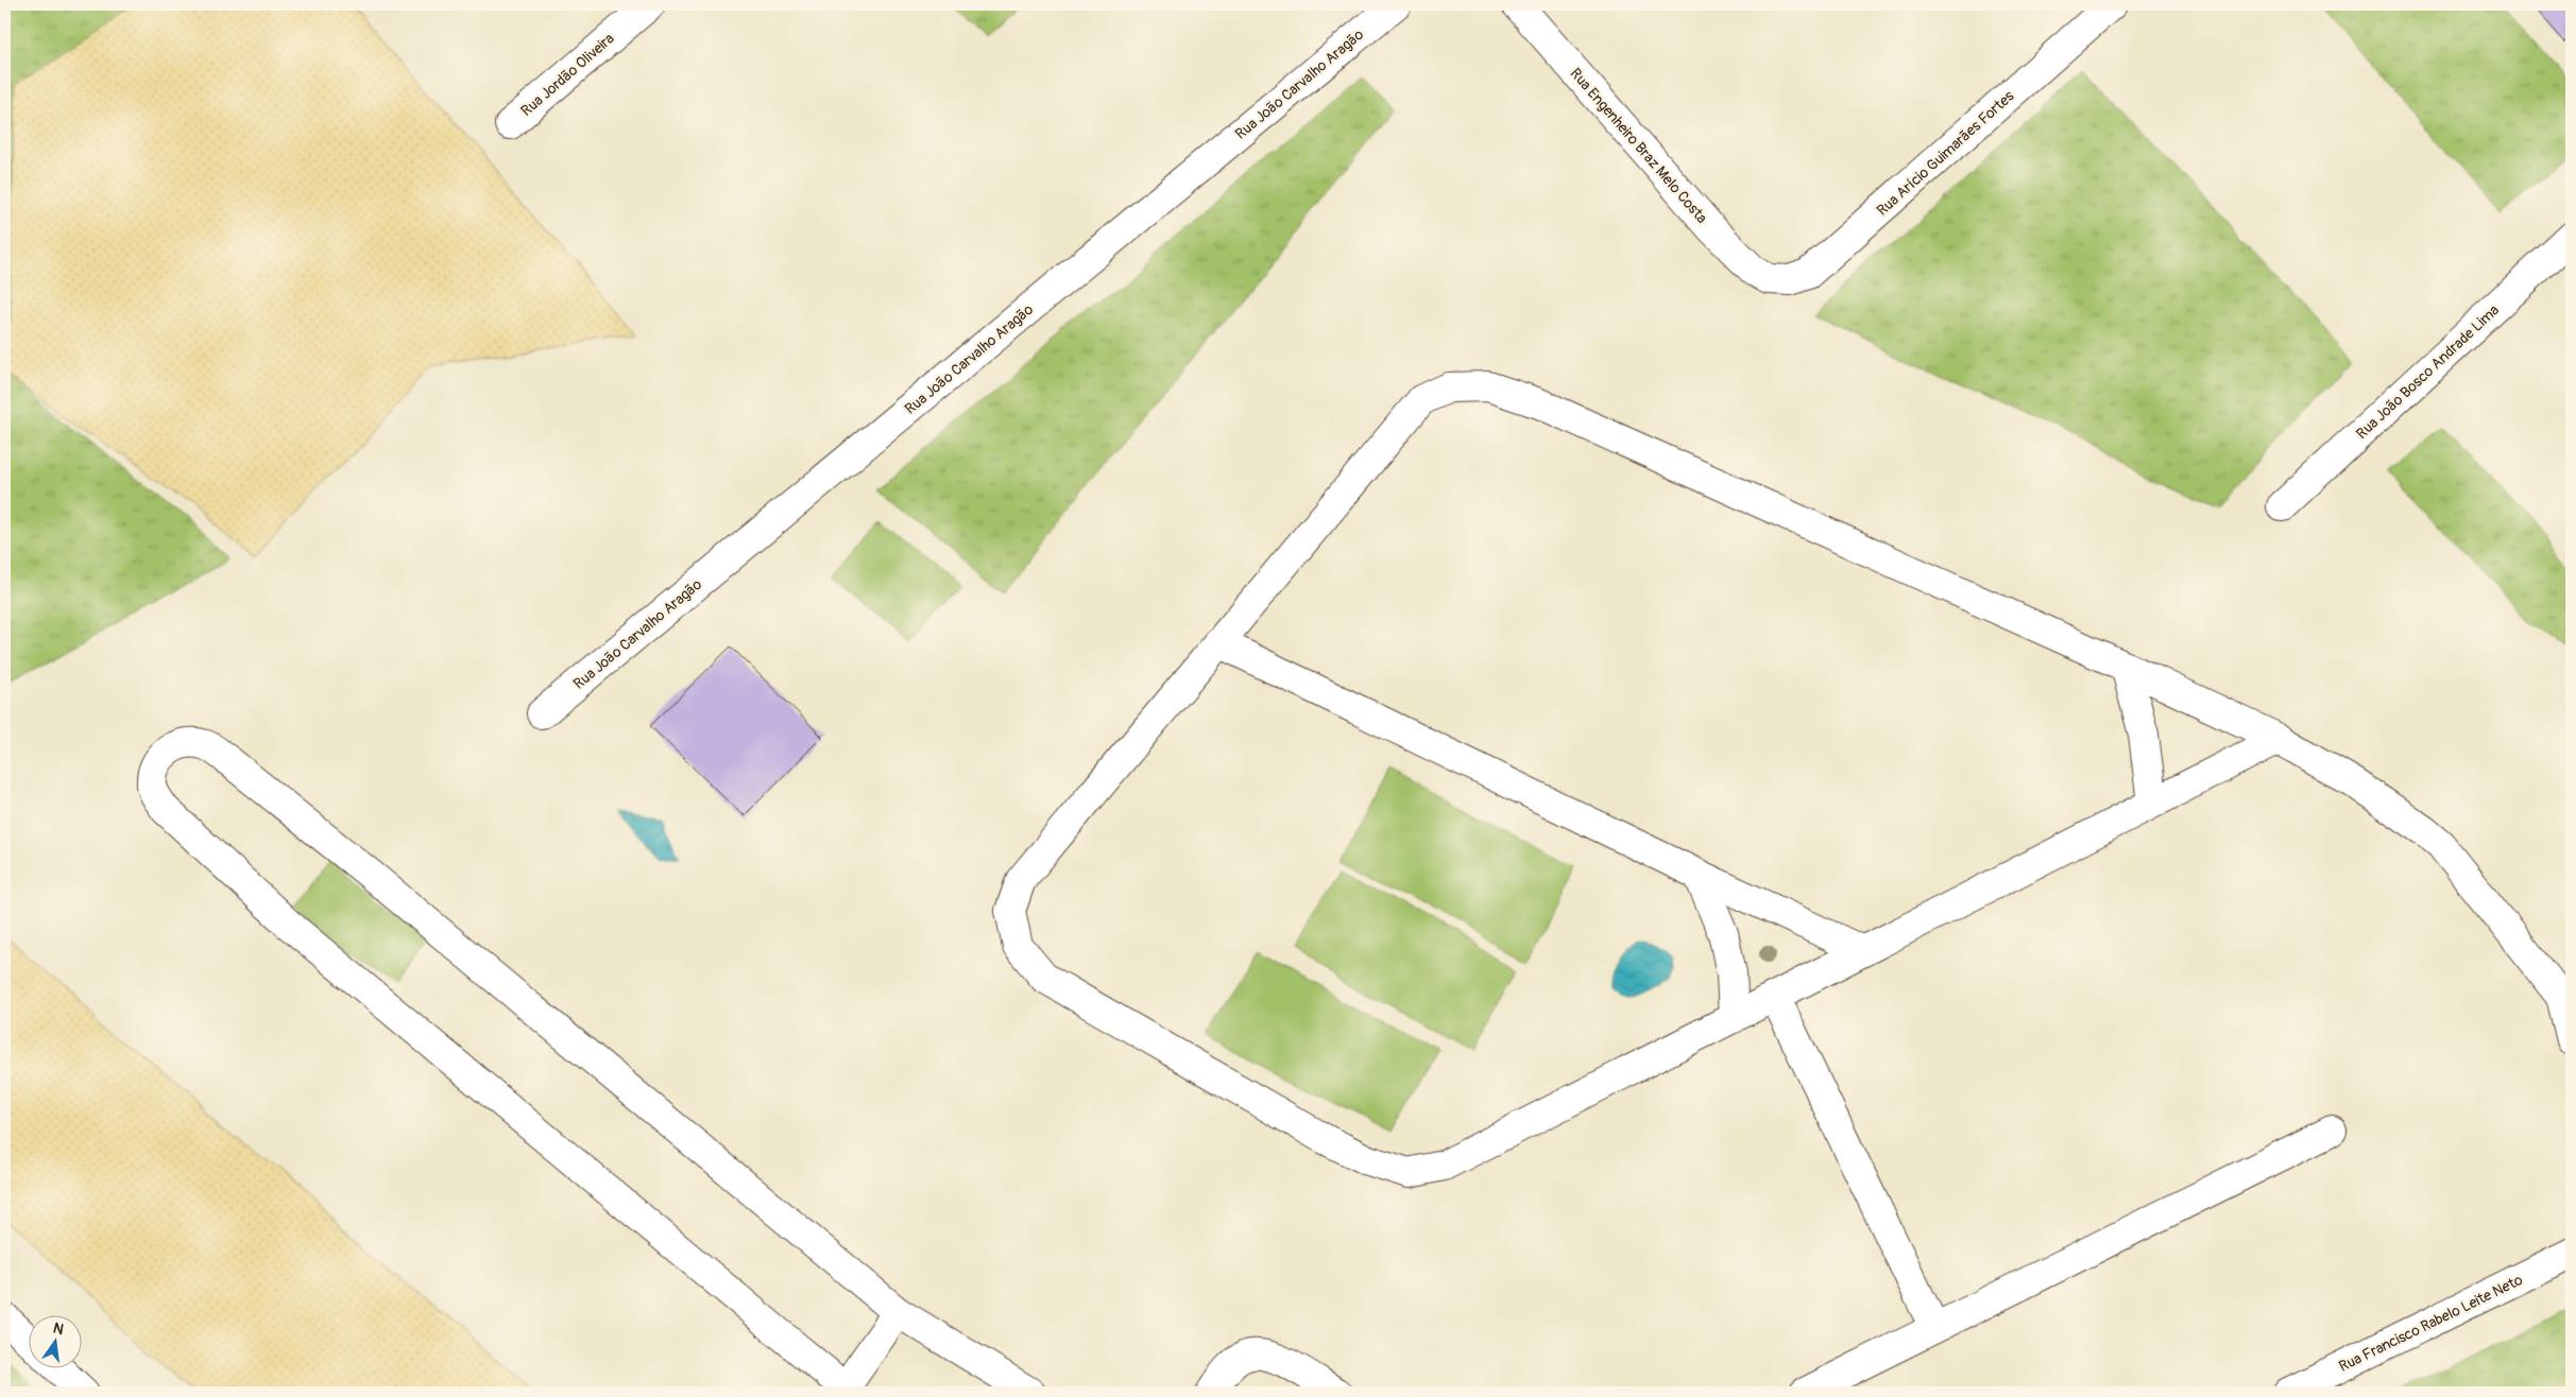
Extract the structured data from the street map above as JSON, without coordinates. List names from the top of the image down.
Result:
{
  "streets": {
    "street": [
      "Rua Jordão Oliveira",
      "Rua João Carvalho Aragão",
      "Rua Engenheiro Braz Melo Costa",
      "Rua Arício Guimarães Fortes",
      "Rua João Bosco Andrade Lima",
      "Rua Francisco Rabelo Leite Neto"
    ]
  },
  "crossings": [
    ["Rua Engenheiro Braz Melo Costa", "Rua Arício Guimarães Fortes"]
  ],
  "north": "top"
}
